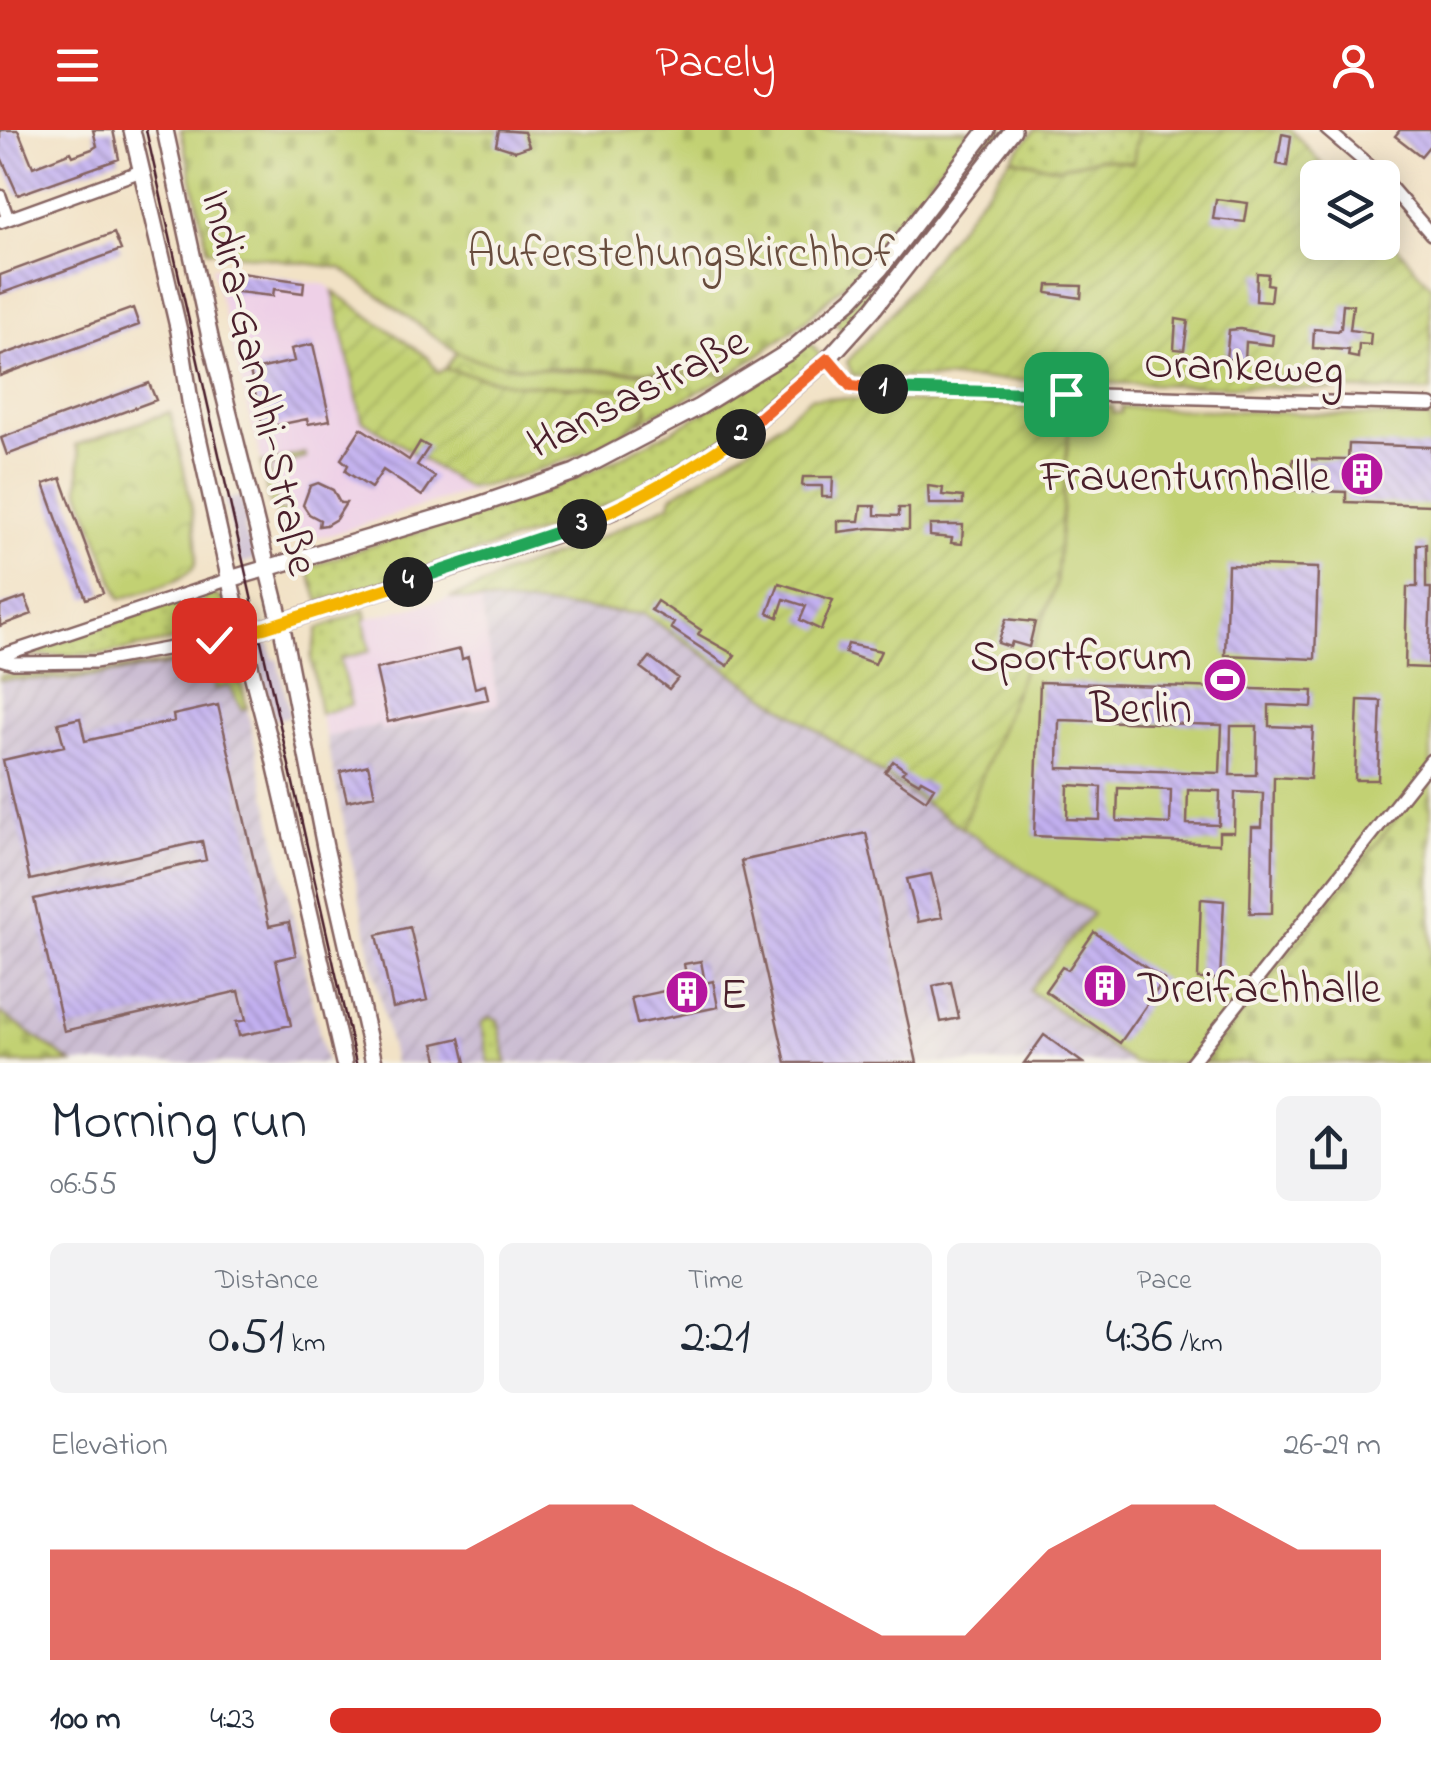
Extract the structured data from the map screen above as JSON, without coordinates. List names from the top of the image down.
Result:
{
  "streets": {
    "main road": ["Indira-Gandhi-Straße", "Hansastraße"],
    "street": ["Orankeweg"]
  },
  "crossings": [
    ["Orankeweg", "Hansastraße"],
    ["Indira-Gandhi-Straße", "Hansastraße"]
  ],
  "parks": ["Auferstehungskirchhof"],
  "places": {
    "building": ["Frauenturnhalle", "Dreifachhalle", "E"],
    "sports": ["Sportforum Berlin"]
  },
  "page": {
    "header": "Pacely",
    "pins": [
      "1",
      "2",
      "3",
      "4"
    ],
    "heading": ["Morning run", "06:55"],
    "stats": [
      ["Distance", "0.51 km"],
      ["Time", "2:21"],
      ["Pace", "4:36 /km"]
    ],
    "chart": ["Elevation", "26–29 m"],
    "list": [
      {
        "name": "100 m",
        "note": "4:23"
      }
    ]
  }
}
